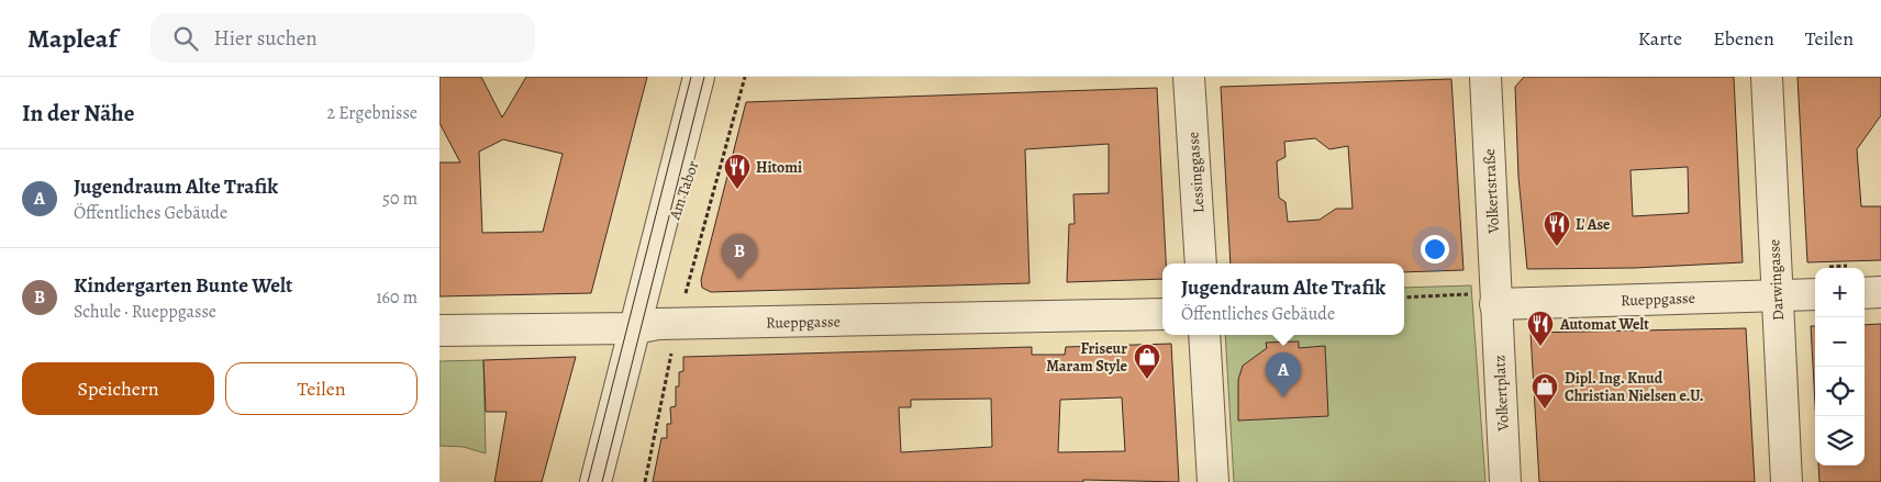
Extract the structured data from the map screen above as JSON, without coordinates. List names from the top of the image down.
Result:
{
  "streets": {
    "street": [
      "Lessinggasse",
      "Am Tabor",
      "Volkertstraße",
      "Darwingasse",
      "Rueppgasse",
      "Volkertplatz"
    ]
  },
  "crossings": [
    ["Am Tabor", "Rueppgasse"],
    ["Volkertstraße", "Rueppgasse"],
    ["Volkertstraße", "Volkertplatz"],
    ["Darwingasse", "Rueppgasse"],
    ["Rueppgasse", "Volkertplatz"]
  ],
  "places": {
    "restaurant": ["Hitomi", "L' Ase", "Automat Welt"],
    "shop": ["Friseur Maram Style", "Dipl. Ing. Knud Christian Nielsen e.U."]
  },
  "page": {
    "header": "Mapleaf",
    "search": "Hier suchen",
    "nav": ["Karte", "Ebenen", "Teilen"],
    "heading": ["In der Nähe", "2 Ergebnisse"],
    "list": [
      {
        "mark": "A",
        "name": "Jugendraum Alte Trafik",
        "note": "Öffentliches Gebäude",
        "value": "50 m"
      },
      {
        "mark": "B",
        "name": "Kindergarten Bunte Welt",
        "note": "Schule · Rueppgasse",
        "value": "160 m"
      }
    ],
    "pins": ["B", "A"],
    "popup": ["Jugendraum Alte Trafik", "Öffentliches Gebäude"],
    "map_buttons": ["+", "−"],
    "buttons": ["Speichern", "Teilen"]
  }
}
